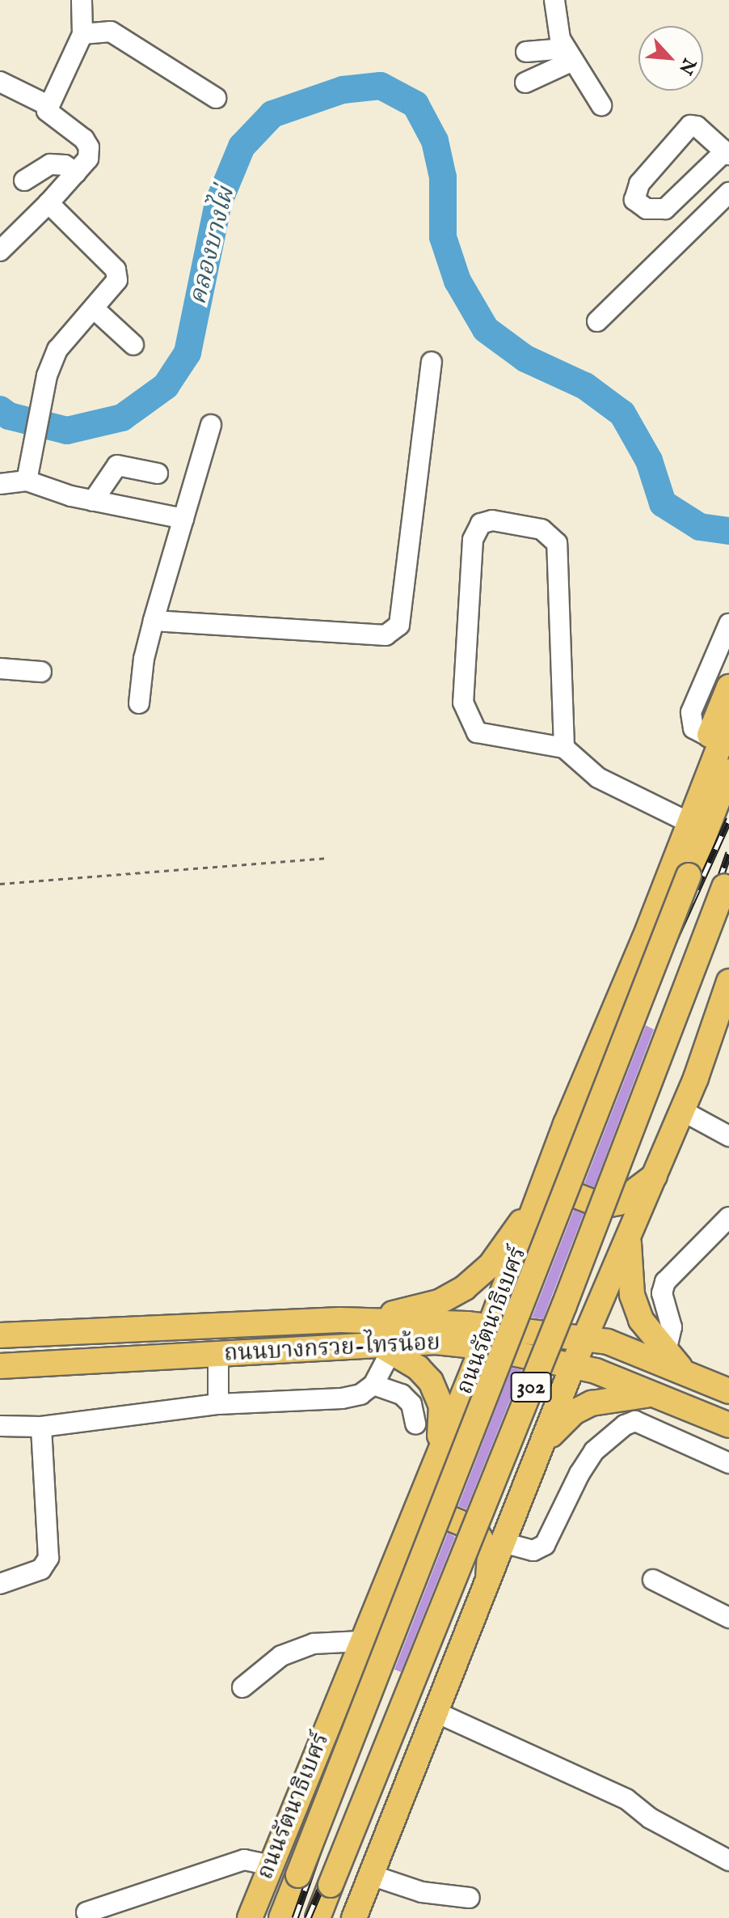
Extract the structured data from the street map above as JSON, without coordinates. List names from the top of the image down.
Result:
{
  "streets": {
    "main road": ["ถนนรัตนาธิเบศร์", "ถนนบางกรวย-ไทรน้อย", "302"]
  },
  "crossings": [
    ["ถนนรัตนาธิเบศร์", "ถนนบางกรวย-ไทรน้อย"],
    ["ถนนบางกรวย-ไทรน้อย", "302"]
  ],
  "water": ["คลองบางไผ่"],
  "north": "bottom right"
}
